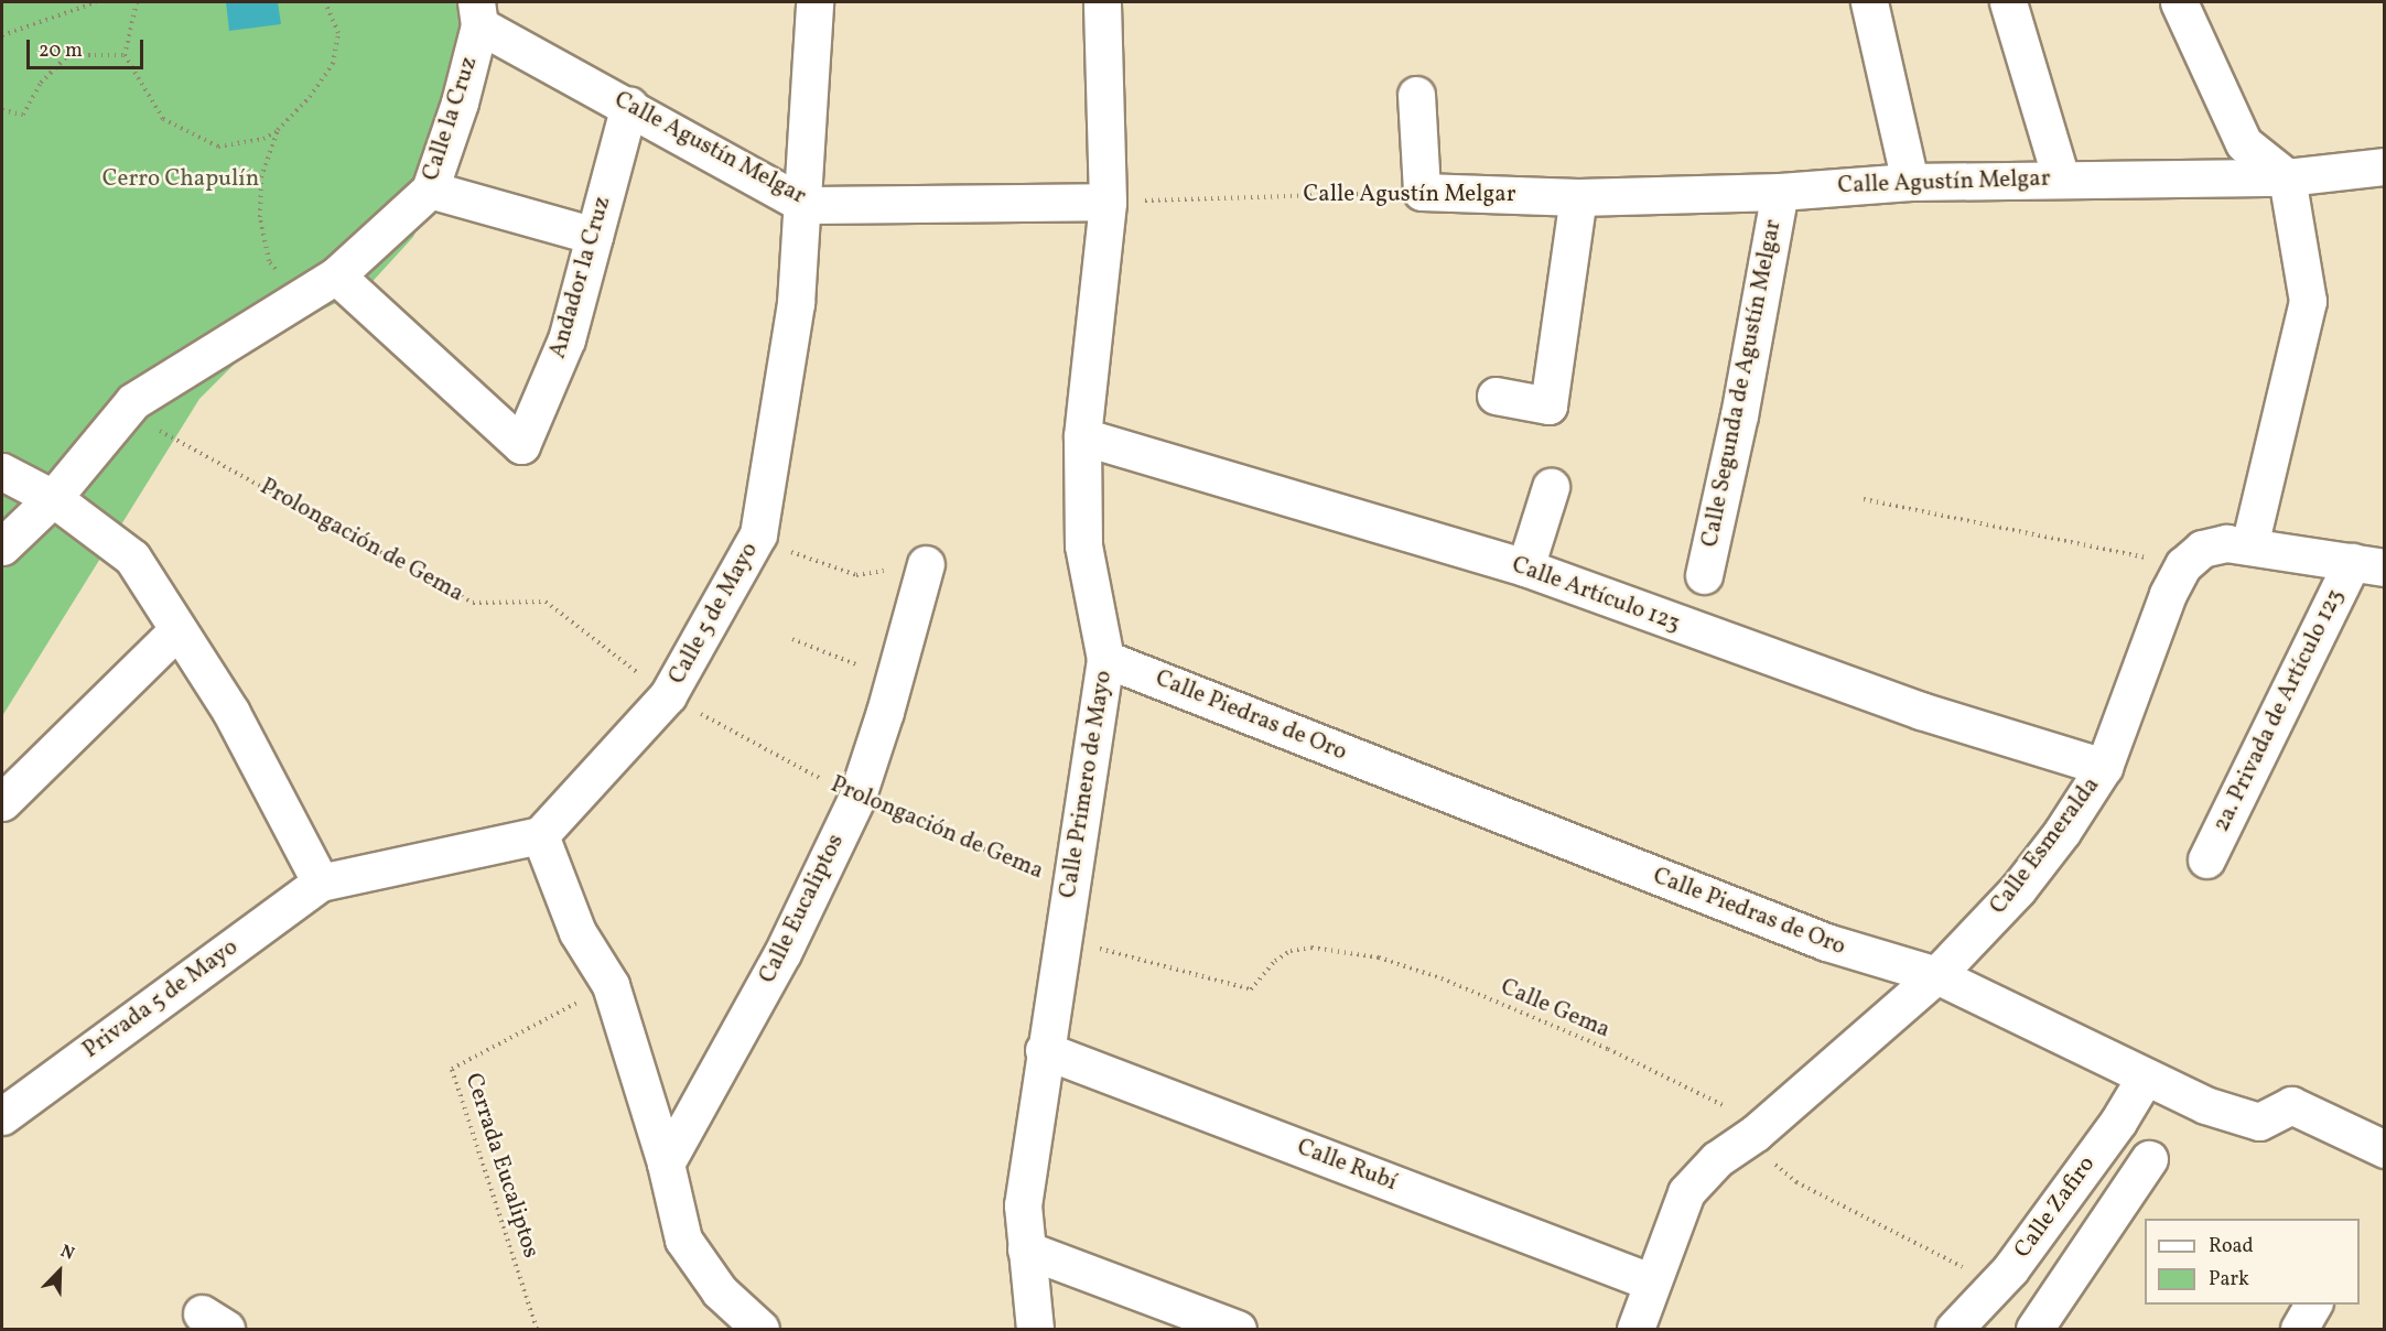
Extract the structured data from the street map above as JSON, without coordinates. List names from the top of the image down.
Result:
{
  "streets": {
    "street": [
      "Calle la Cruz",
      "Calle Agustín Melgar",
      "Andador la Cruz",
      "Calle Segunda de Agustín Melgar",
      "Calle Artículo 123",
      "Calle 5 de Mayo",
      "2a. Privada de Artículo 123",
      "Calle Piedras de Oro",
      "Calle Primero de Mayo",
      "Calle Esmeralda",
      "Calle Eucaliptos",
      "Privada 5 de Mayo",
      "Calle Rubí",
      "Calle Zafiro"
    ],
    "path": ["Prolongación de Gema", "Calle Gema", "Cerrada Eucaliptos"]
  },
  "crossings": [
    ["Calle la Cruz", "Calle Agustín Melgar"],
    ["Calle la Cruz", "Andador la Cruz"],
    ["Calle Agustín Melgar", "Andador la Cruz"],
    ["Calle Agustín Melgar", "Calle Segunda de Agustín Melgar"],
    ["Calle Agustín Melgar", "Calle 5 de Mayo"],
    ["Calle Agustín Melgar", "Calle Primero de Mayo"],
    ["Prolongación de Gema", "Calle 5 de Mayo"],
    ["Prolongación de Gema", "Calle Primero de Mayo"],
    ["Prolongación de Gema", "Calle Eucaliptos"],
    ["Calle Artículo 123", "Calle Primero de Mayo"],
    ["Calle Artículo 123", "Calle Esmeralda"],
    ["Calle Piedras de Oro", "Calle Primero de Mayo"],
    ["Calle Piedras de Oro", "Calle Esmeralda"],
    ["Calle Piedras de Oro", "Calle Zafiro"],
    ["Calle Primero de Mayo", "Calle Gema"],
    ["Calle Primero de Mayo", "Calle Rubí"],
    ["Calle Esmeralda", "Calle Gema"],
    ["Calle Esmeralda", "Calle Rubí"],
    ["Calle Gema", "Calle Zafiro"]
  ],
  "parks": ["Cerro Chapulín"],
  "legend": ["Road", "Park"],
  "scale_bar": "20 m",
  "north": "top right"
}
